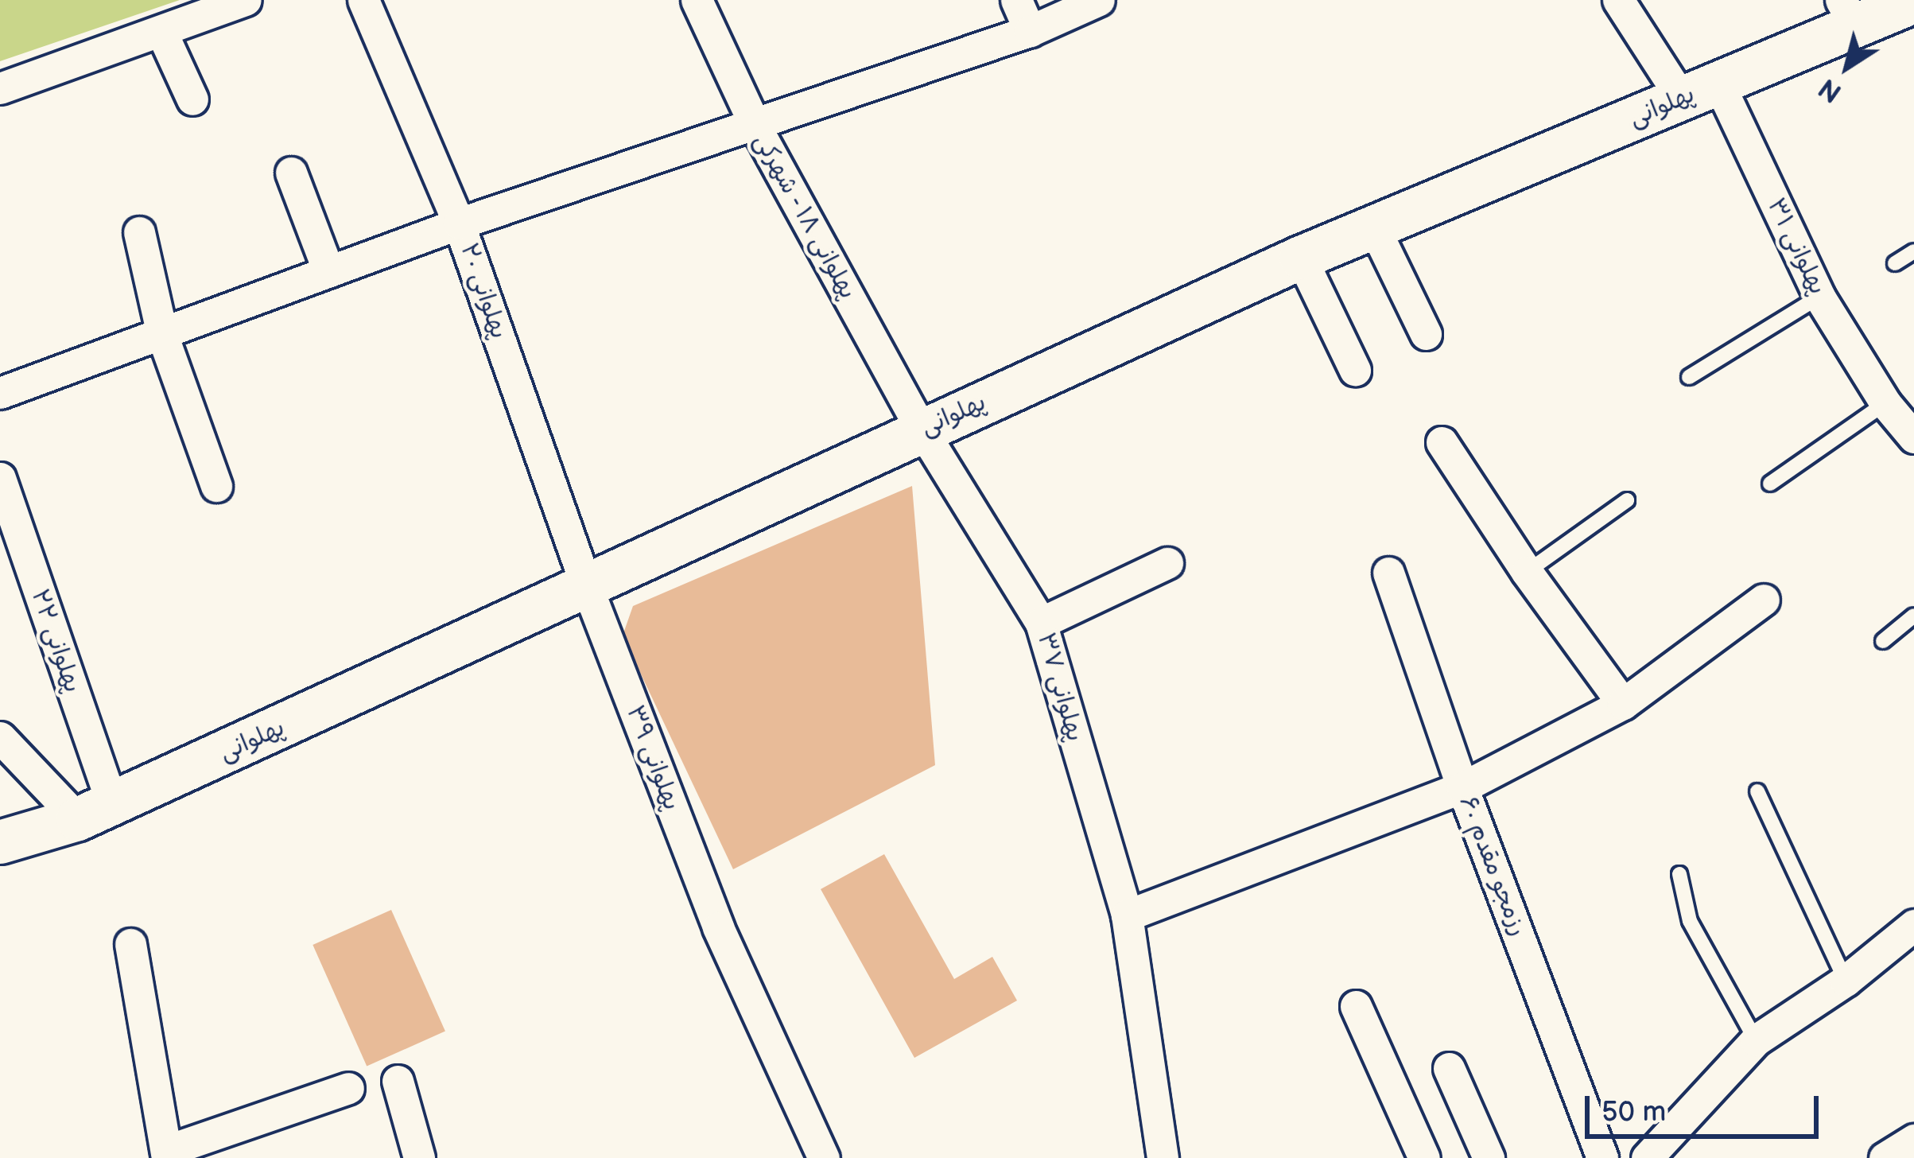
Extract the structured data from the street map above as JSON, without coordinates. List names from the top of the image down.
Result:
{
  "streets": {
    "street": [
      "پهلوانی",
      "پهلوانی ۱۸ - شهرکی",
      "پهلوانی ۳۱",
      "پهلوانی ۲۰",
      "پهلوانی ۲۲",
      "پهلوانی ۳۷",
      "پهلوانی ۳۹",
      "رزمجو مقدم ۶۰"
    ]
  },
  "crossings": [
    ["پهلوانی", "پهلوانی ۱۸ - شهرکی"],
    ["پهلوانی", "پهلوانی ۳۱"],
    ["پهلوانی", "پهلوانی ۲۰"],
    ["پهلوانی", "پهلوانی ۲۲"],
    ["پهلوانی", "پهلوانی ۳۷"],
    ["پهلوانی", "پهلوانی ۳۹"],
    ["پهلوانی ۱۸ - شهرکی", "پهلوانی ۳۷"],
    ["پهلوانی ۲۰", "پهلوانی ۳۹"]
  ],
  "scale_bar": "50 m",
  "north": "bottom left"
}
